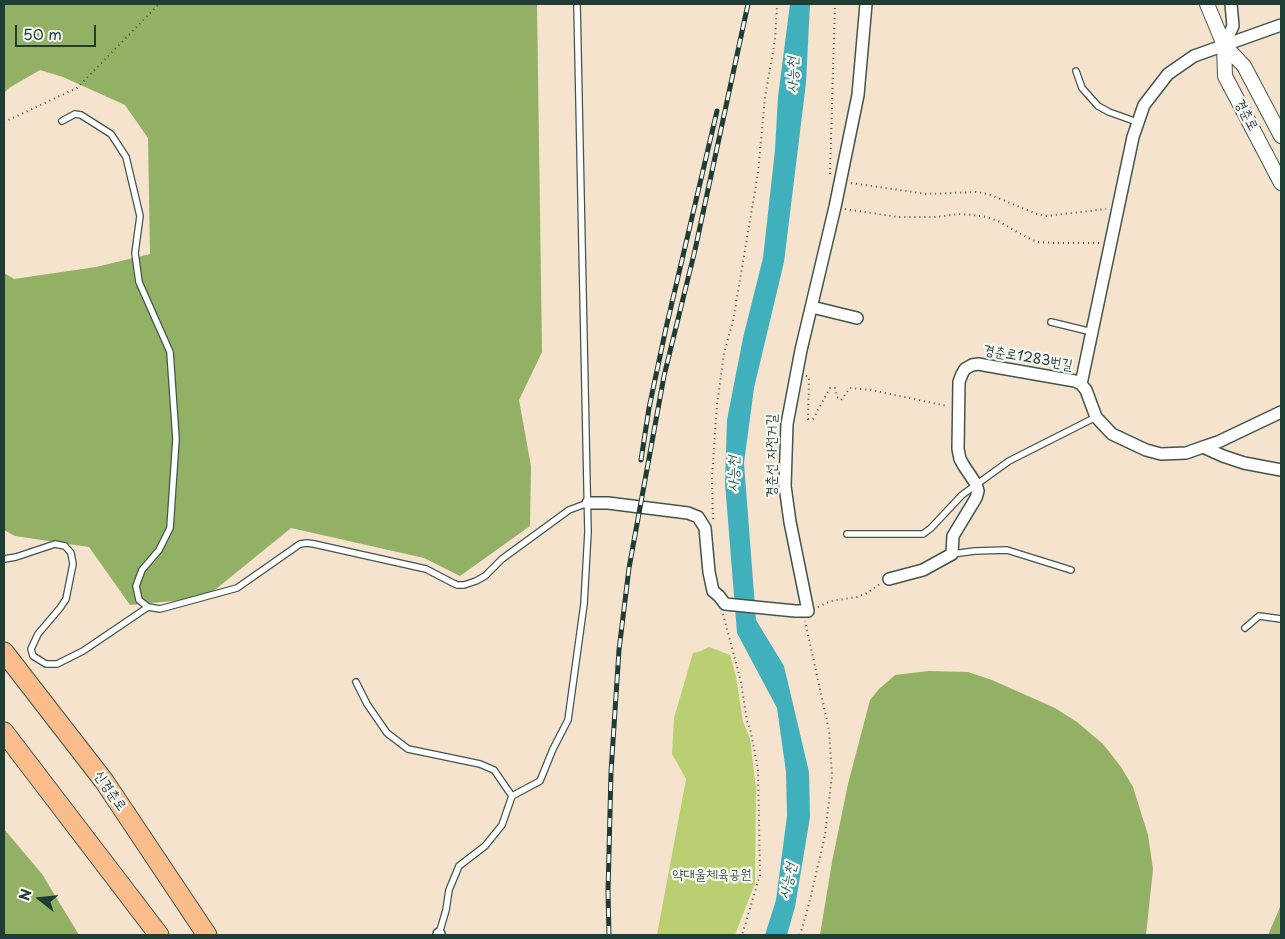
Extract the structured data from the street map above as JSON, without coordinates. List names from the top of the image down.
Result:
{
  "streets": {
    "highway": ["신경춘로"],
    "street": ["경춘로", "경춘로1283번길"]
  },
  "water": ["사능천"],
  "parks": ["약대울체육공원"],
  "scale_bar": "50 m",
  "north": "left"
}
